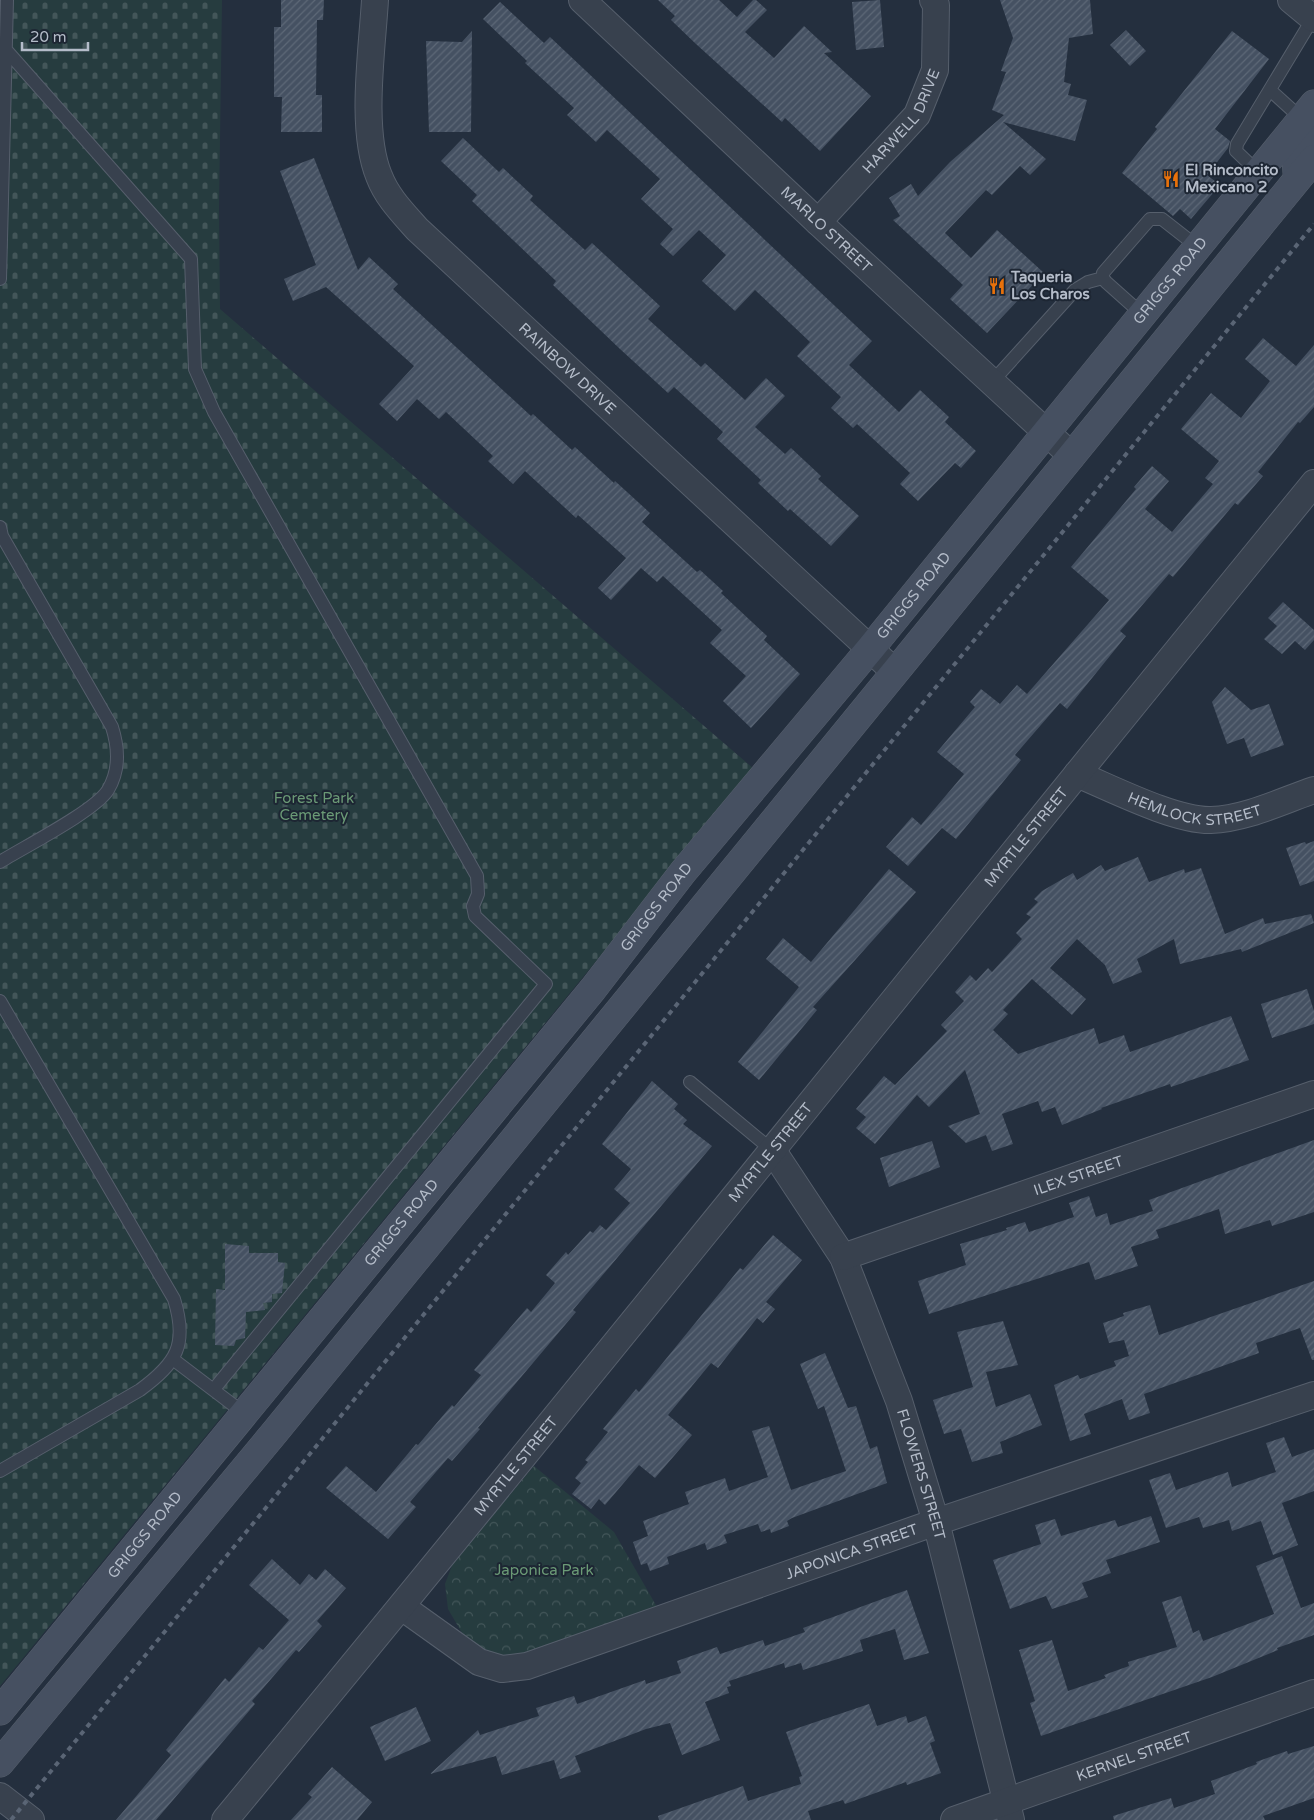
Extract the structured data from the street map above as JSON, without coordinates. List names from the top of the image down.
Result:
{
  "streets": {
    "main road": ["GRIGGS ROAD"],
    "street": [
      "HARWELL DRIVE",
      "MARLO STREET",
      "RAINBOW DRIVE",
      "HEMLOCK STREET",
      "MYRTLE STREET",
      "ILEX STREET",
      "FLOWERS STREET",
      "JAPONICA STREET",
      "KERNEL STREET"
    ]
  },
  "crossings": [
    ["HARWELL DRIVE", "MARLO STREET"],
    ["MARLO STREET", "GRIGGS ROAD"],
    ["GRIGGS ROAD", "RAINBOW DRIVE"],
    ["HEMLOCK STREET", "MYRTLE STREET"],
    ["MYRTLE STREET", "FLOWERS STREET"],
    ["MYRTLE STREET", "JAPONICA STREET"],
    ["ILEX STREET", "FLOWERS STREET"],
    ["FLOWERS STREET", "JAPONICA STREET"],
    ["FLOWERS STREET", "KERNEL STREET"]
  ],
  "parks": ["Forest Park Cemetery", "Japonica Park"],
  "places": {
    "restaurant": ["El Rinconcito Mexicano 2", "Taqueria Los Charos"]
  },
  "scale_bar": "20 m"
}
